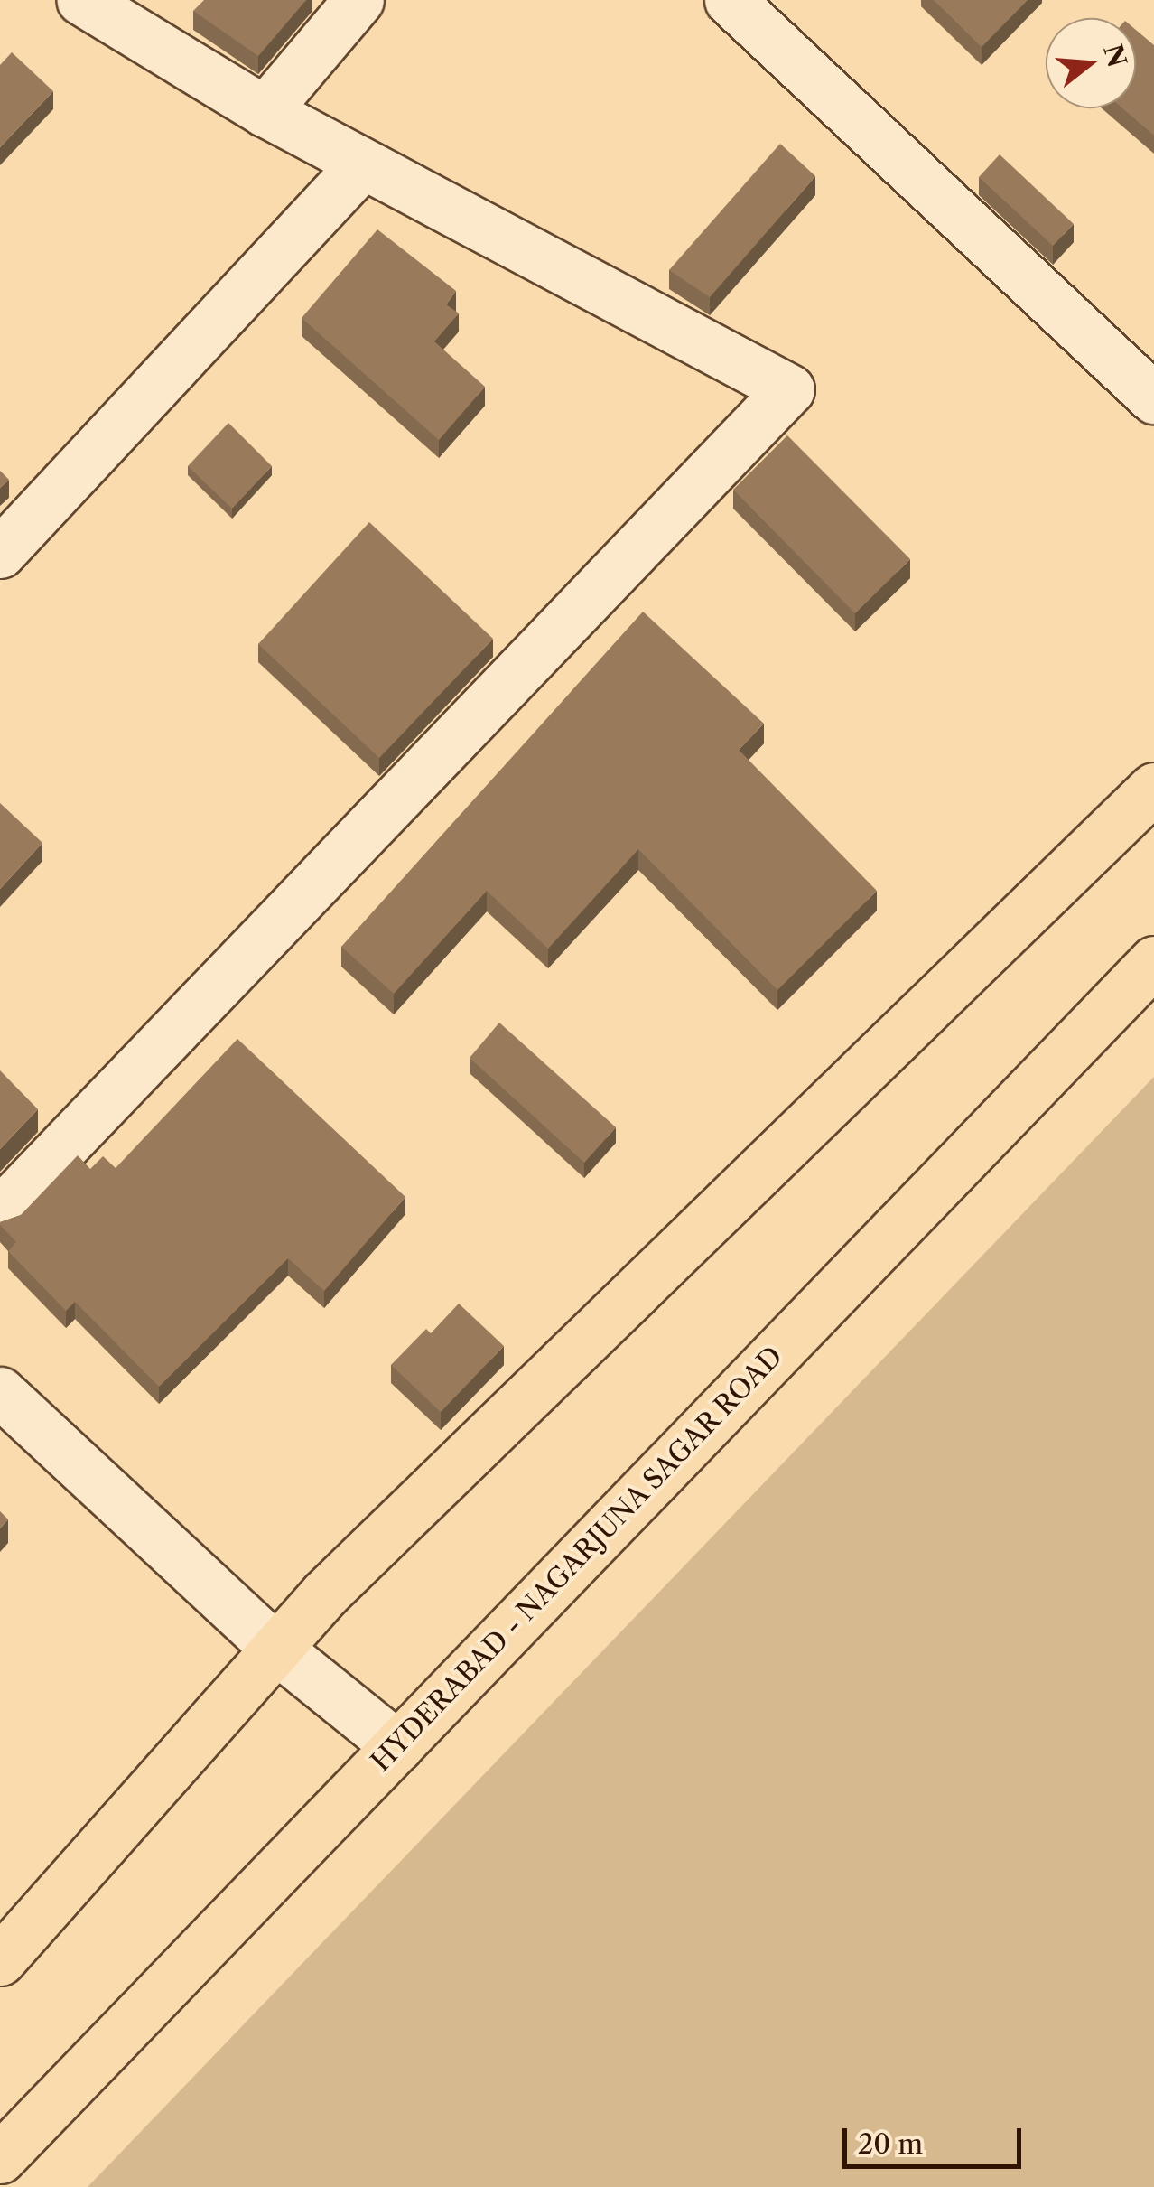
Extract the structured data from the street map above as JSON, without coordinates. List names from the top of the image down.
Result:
{
  "streets": {
    "main road": ["HYDERABAD - NAGARJUNA SAGAR ROAD"]
  },
  "scale_bar": "20 m",
  "north": "right"
}
